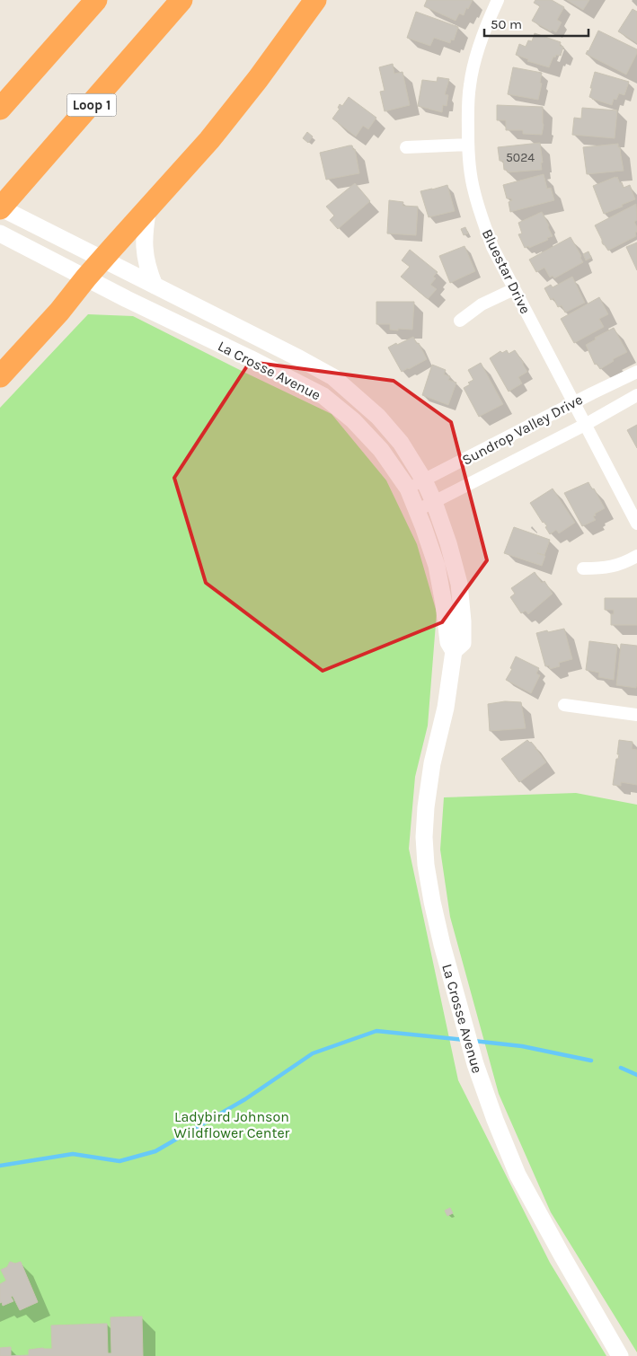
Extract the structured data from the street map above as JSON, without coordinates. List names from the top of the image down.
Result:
{
  "streets": {
    "highway": ["Loop 1"],
    "street": ["Bluestar Drive", "La Crosse Avenue", "Sundrop Valley Drive"]
  },
  "crossings": [
    ["Bluestar Drive", "Sundrop Valley Drive"],
    ["La Crosse Avenue", "Sundrop Valley Drive"]
  ],
  "parks": ["Ladybird Johnson Wildflower Center"],
  "house_numbers": ["5024"],
  "scale_bar": "50 m"
}
